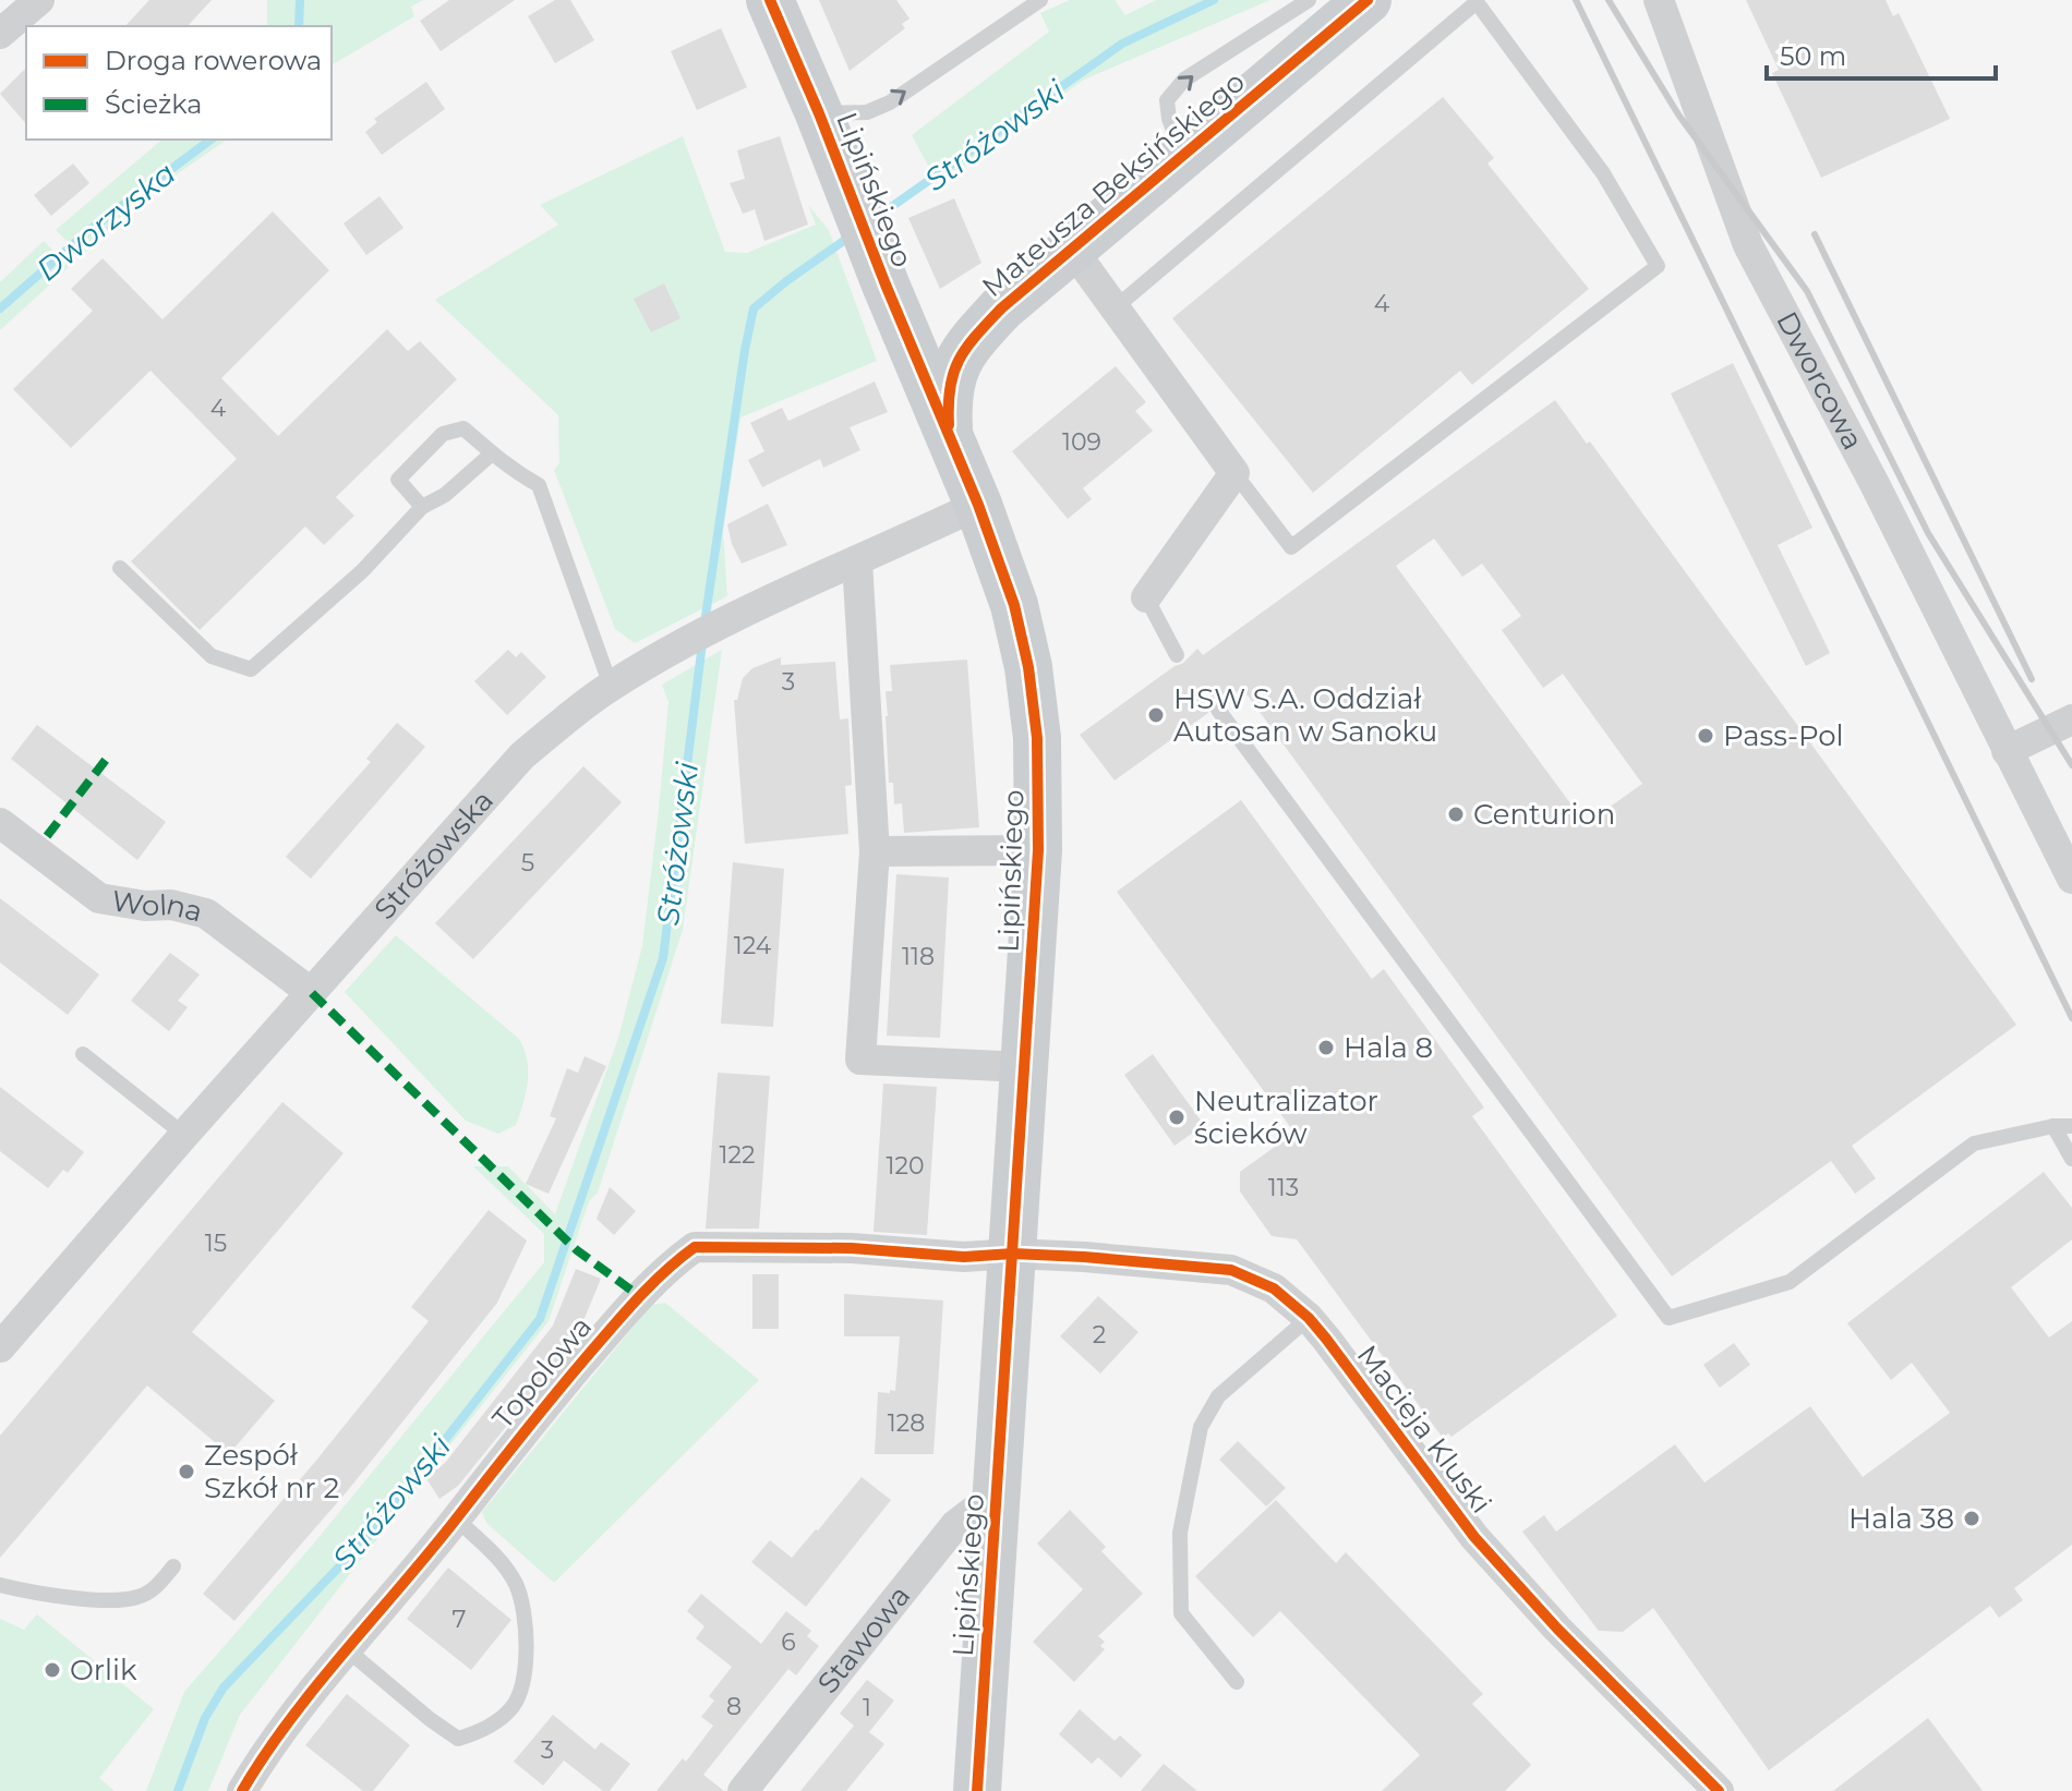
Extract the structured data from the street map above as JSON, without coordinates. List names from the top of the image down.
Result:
{
  "streets": {
    "main road": ["Mateusza Beksińskiego", "Lipińskiego"],
    "street": [
      "Dworcowa",
      "Stróżowska",
      "Wolna",
      "Topolowa",
      "Macieja Kluski",
      "Stawowa"
    ]
  },
  "crossings": [
    ["Mateusza Beksińskiego", "Lipińskiego"],
    ["Lipińskiego", "Stróżowska"],
    ["Lipińskiego", "Topolowa"],
    ["Lipińskiego", "Macieja Kluski"],
    ["Lipińskiego", "Stawowa"],
    ["Stróżowska", "Wolna"],
    ["Topolowa", "Macieja Kluski"]
  ],
  "water": ["Stróżowski", "Dworzyska"],
  "places": [
    "HSW S.A. Oddział Autosan w Sanoku",
    "Pass-Pol",
    "Centurion",
    "Hala 8",
    "Neutralizator ścieków",
    "Zespół Szkół nr 2",
    "Hala 38",
    "Orlik"
  ],
  "house_numbers": [
    "4",
    "4",
    "109",
    "3",
    "5",
    "124",
    "118",
    "122",
    "120",
    "113",
    "15",
    "2",
    "128",
    "7",
    "6",
    "8",
    "1",
    "3"
  ],
  "legend": ["Droga rowerowa", "Ścieżka"],
  "scale_bar": "50 m"
}
